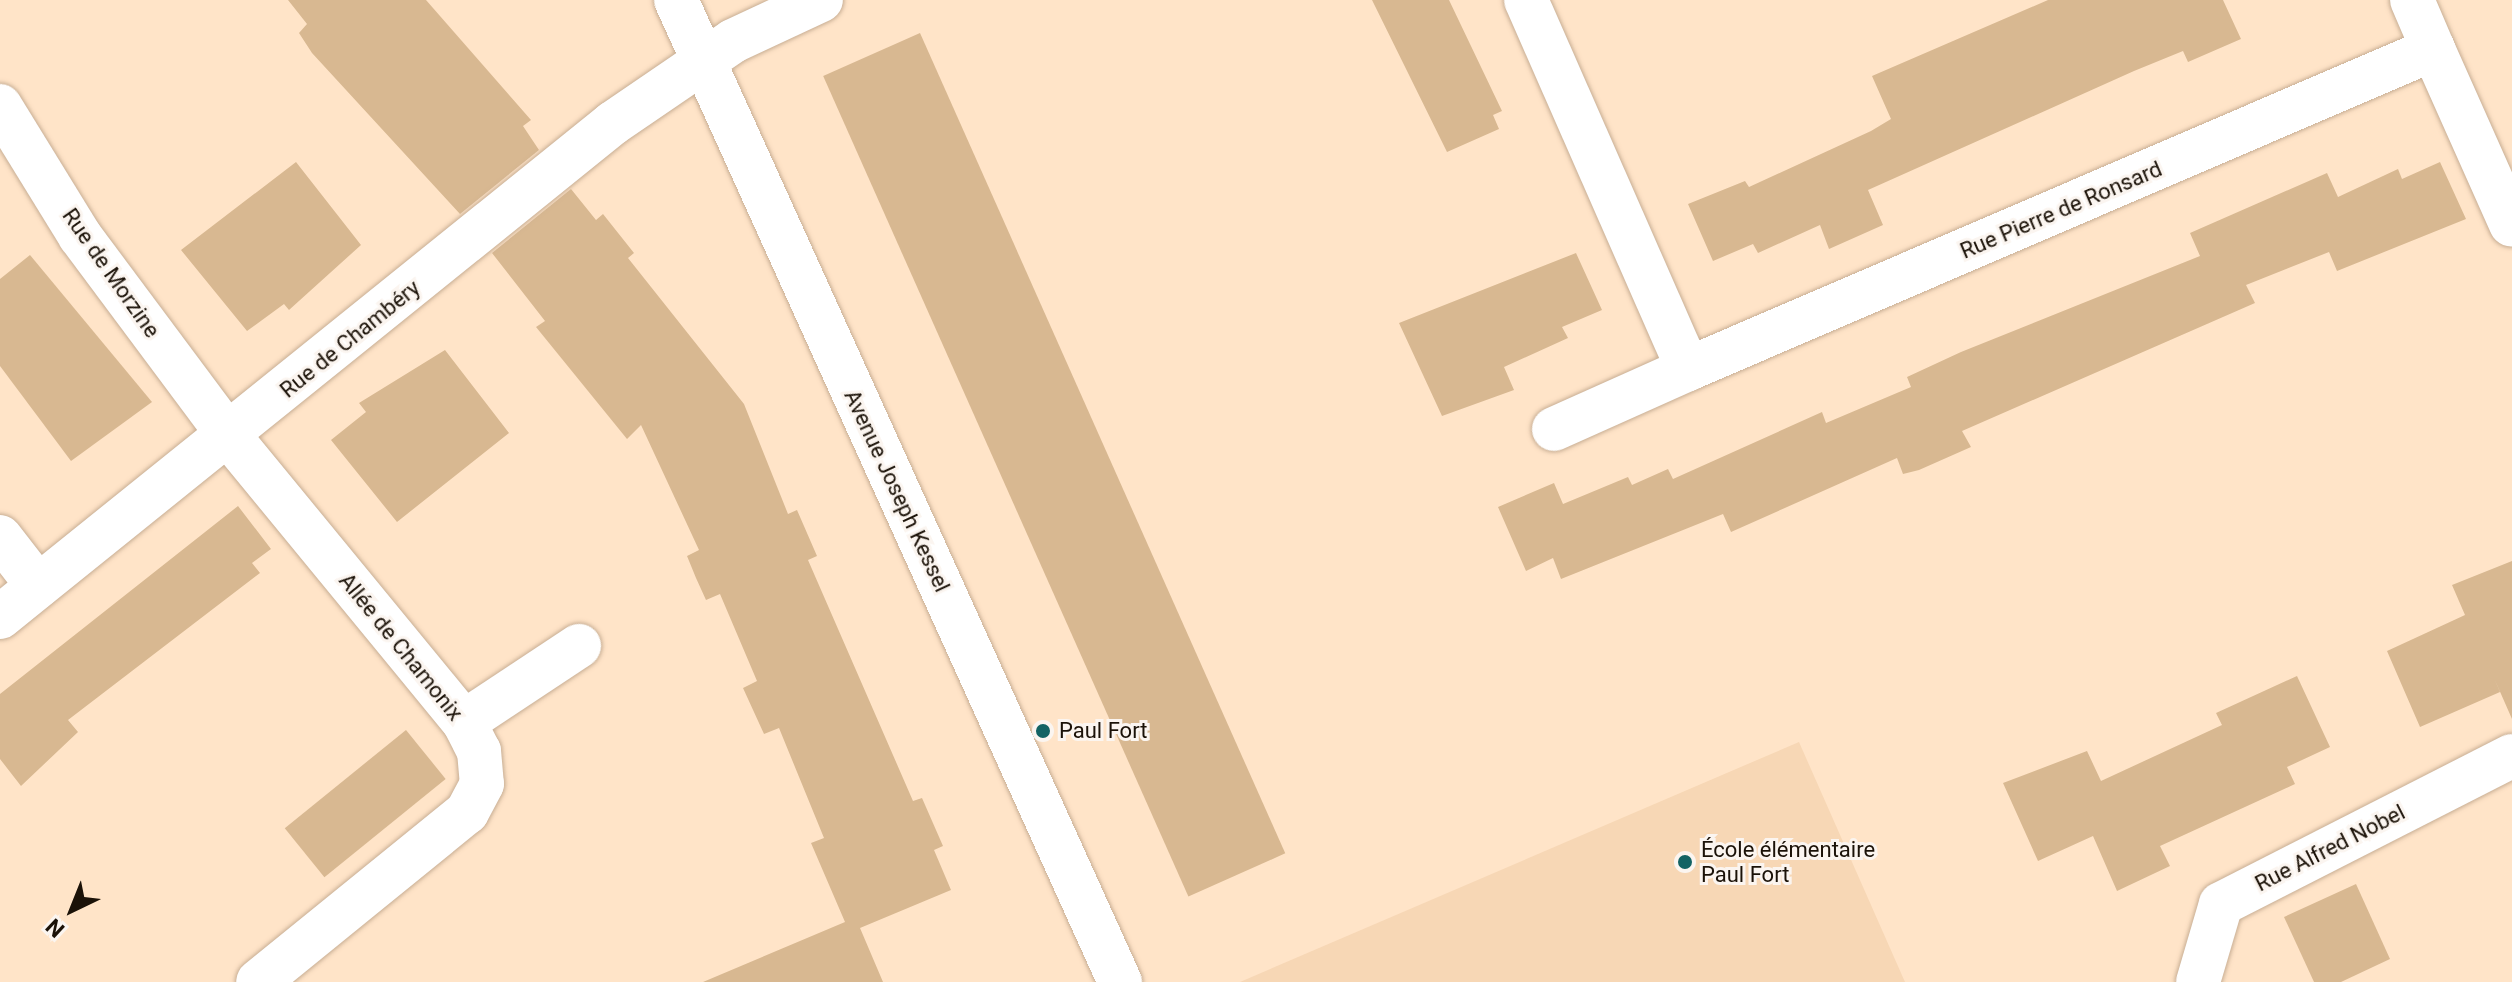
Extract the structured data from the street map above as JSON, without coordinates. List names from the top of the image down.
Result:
{
  "streets": {
    "street": [
      "Rue Pierre de Ronsard",
      "Rue de Morzine",
      "Rue de Chambéry",
      "Avenue Joseph Kessel",
      "Allée de Chamonix",
      "Rue Alfred Nobel"
    ]
  },
  "crossings": [
    ["Rue de Morzine", "Rue de Chambéry"],
    ["Rue de Morzine", "Allée de Chamonix"],
    ["Rue de Chambéry", "Avenue Joseph Kessel"],
    ["Rue de Chambéry", "Allée de Chamonix"]
  ],
  "places": ["Paul Fort", "École élémentaire Paul Fort"],
  "north": "bottom left"
}
